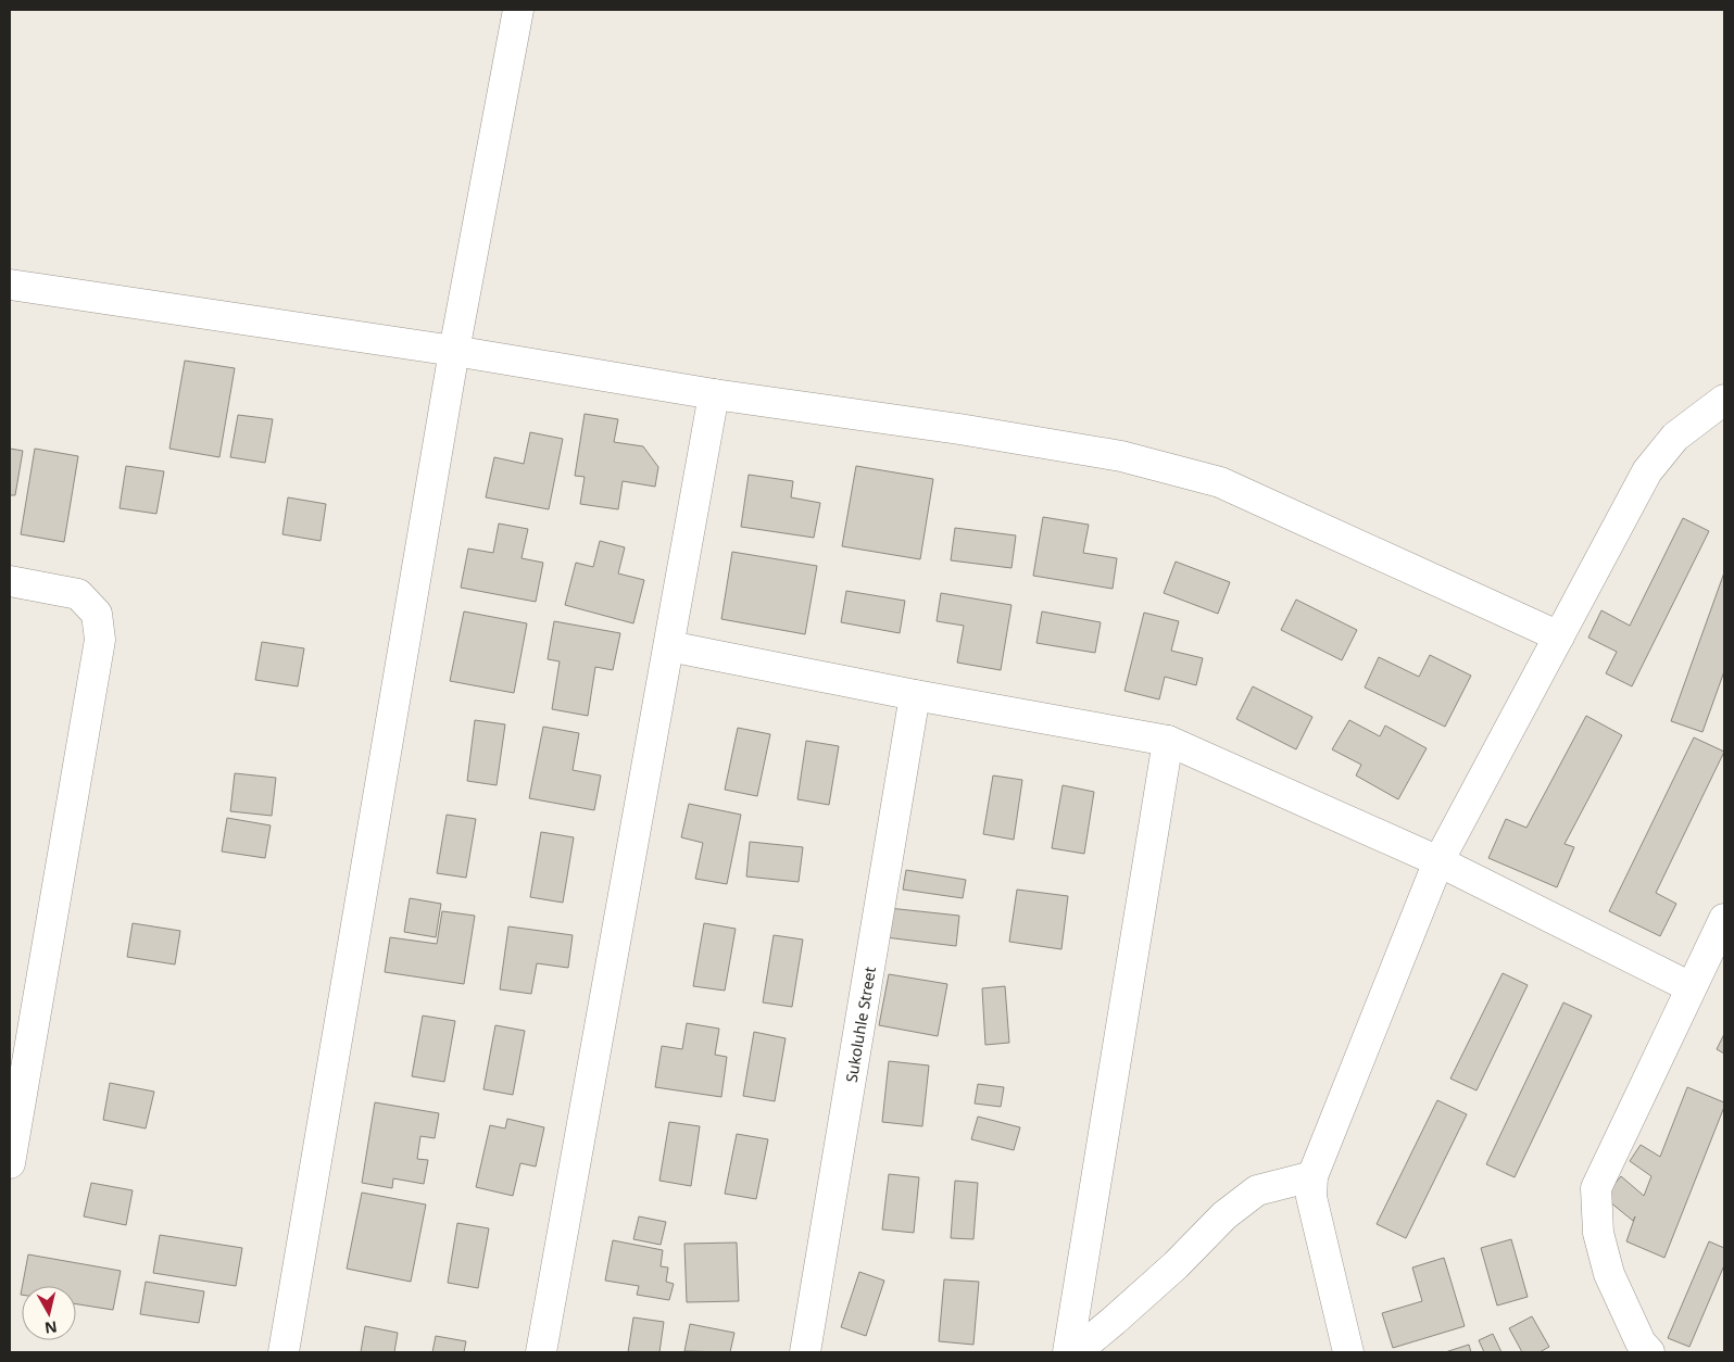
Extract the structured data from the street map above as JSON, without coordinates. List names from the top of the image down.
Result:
{
  "streets": {
    "street": ["Sukoluhle Street"]
  },
  "north": "bottom"
}
